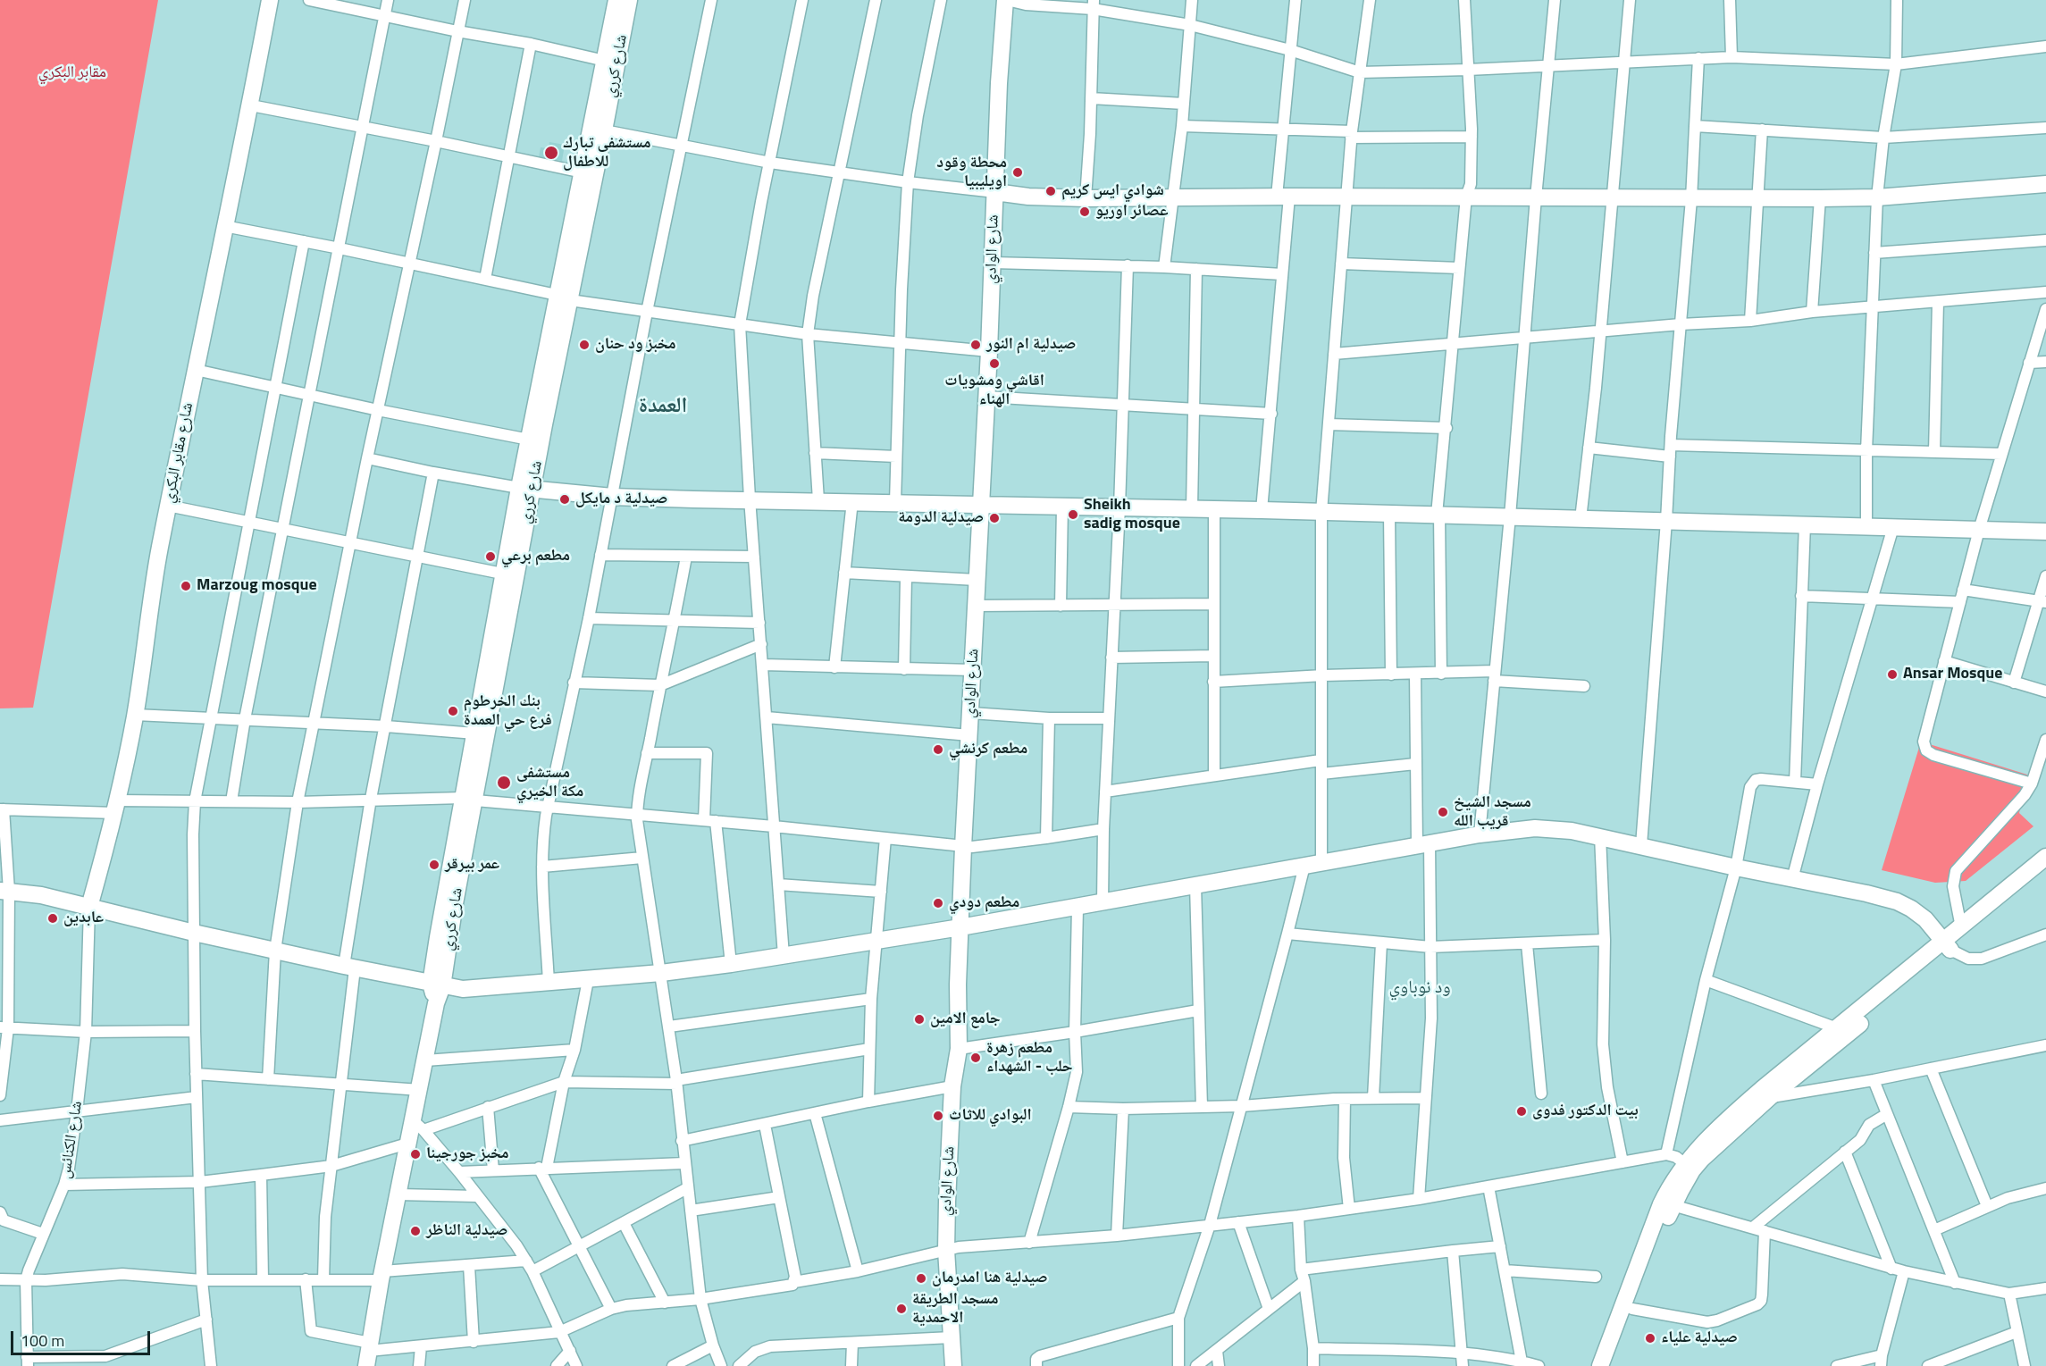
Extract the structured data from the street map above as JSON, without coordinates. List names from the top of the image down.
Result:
{
  "streets": {
    "street": [
      "شارع كرري",
      "شارع الوادي",
      "شارع مقابر البكري",
      "شارع الكنائس"
    ]
  },
  "crossings": [
    ["شارع مقابر البكري", "شارع الكنائس"]
  ],
  "districts": ["العمدة", "ود نوباوي"],
  "parks": ["مقابر البكري"],
  "places": [
    "مستشفى تبارك للاطفال",
    "محطة وقود اويليبيا",
    "شوادي ايس كريم",
    "عصائر اوريو",
    "مخبز ود حنان",
    "صيدلية ام النور",
    "اقاشي ومشويات الهناء",
    "صيدلية د مايكل",
    "Sheikh sadig mosque",
    "صيدلية الدومة",
    "مطعم برعي",
    "Marzoug mosque",
    "Ansar Mosque",
    "بنك الخرطوم فرع حي العمدة",
    "مطعم كرنشي",
    "مستشفى مكة الخيري",
    "مسجد الشيخ قريب الله",
    "عمر بيرقر",
    "مطعم دودي",
    "عابدين",
    "جامع الامين",
    "مطعم زهرة حلب - الشهداء",
    "بيت الدكتور فدوى",
    "البوادي للاثاث",
    "مخبز جورجينا",
    "صيدلية الناظر",
    "صيدلية هنا امدرمان",
    "مسجد الطريقة الاحمدية",
    "صيدلية علياء"
  ],
  "scale_bar": "100 m"
}
